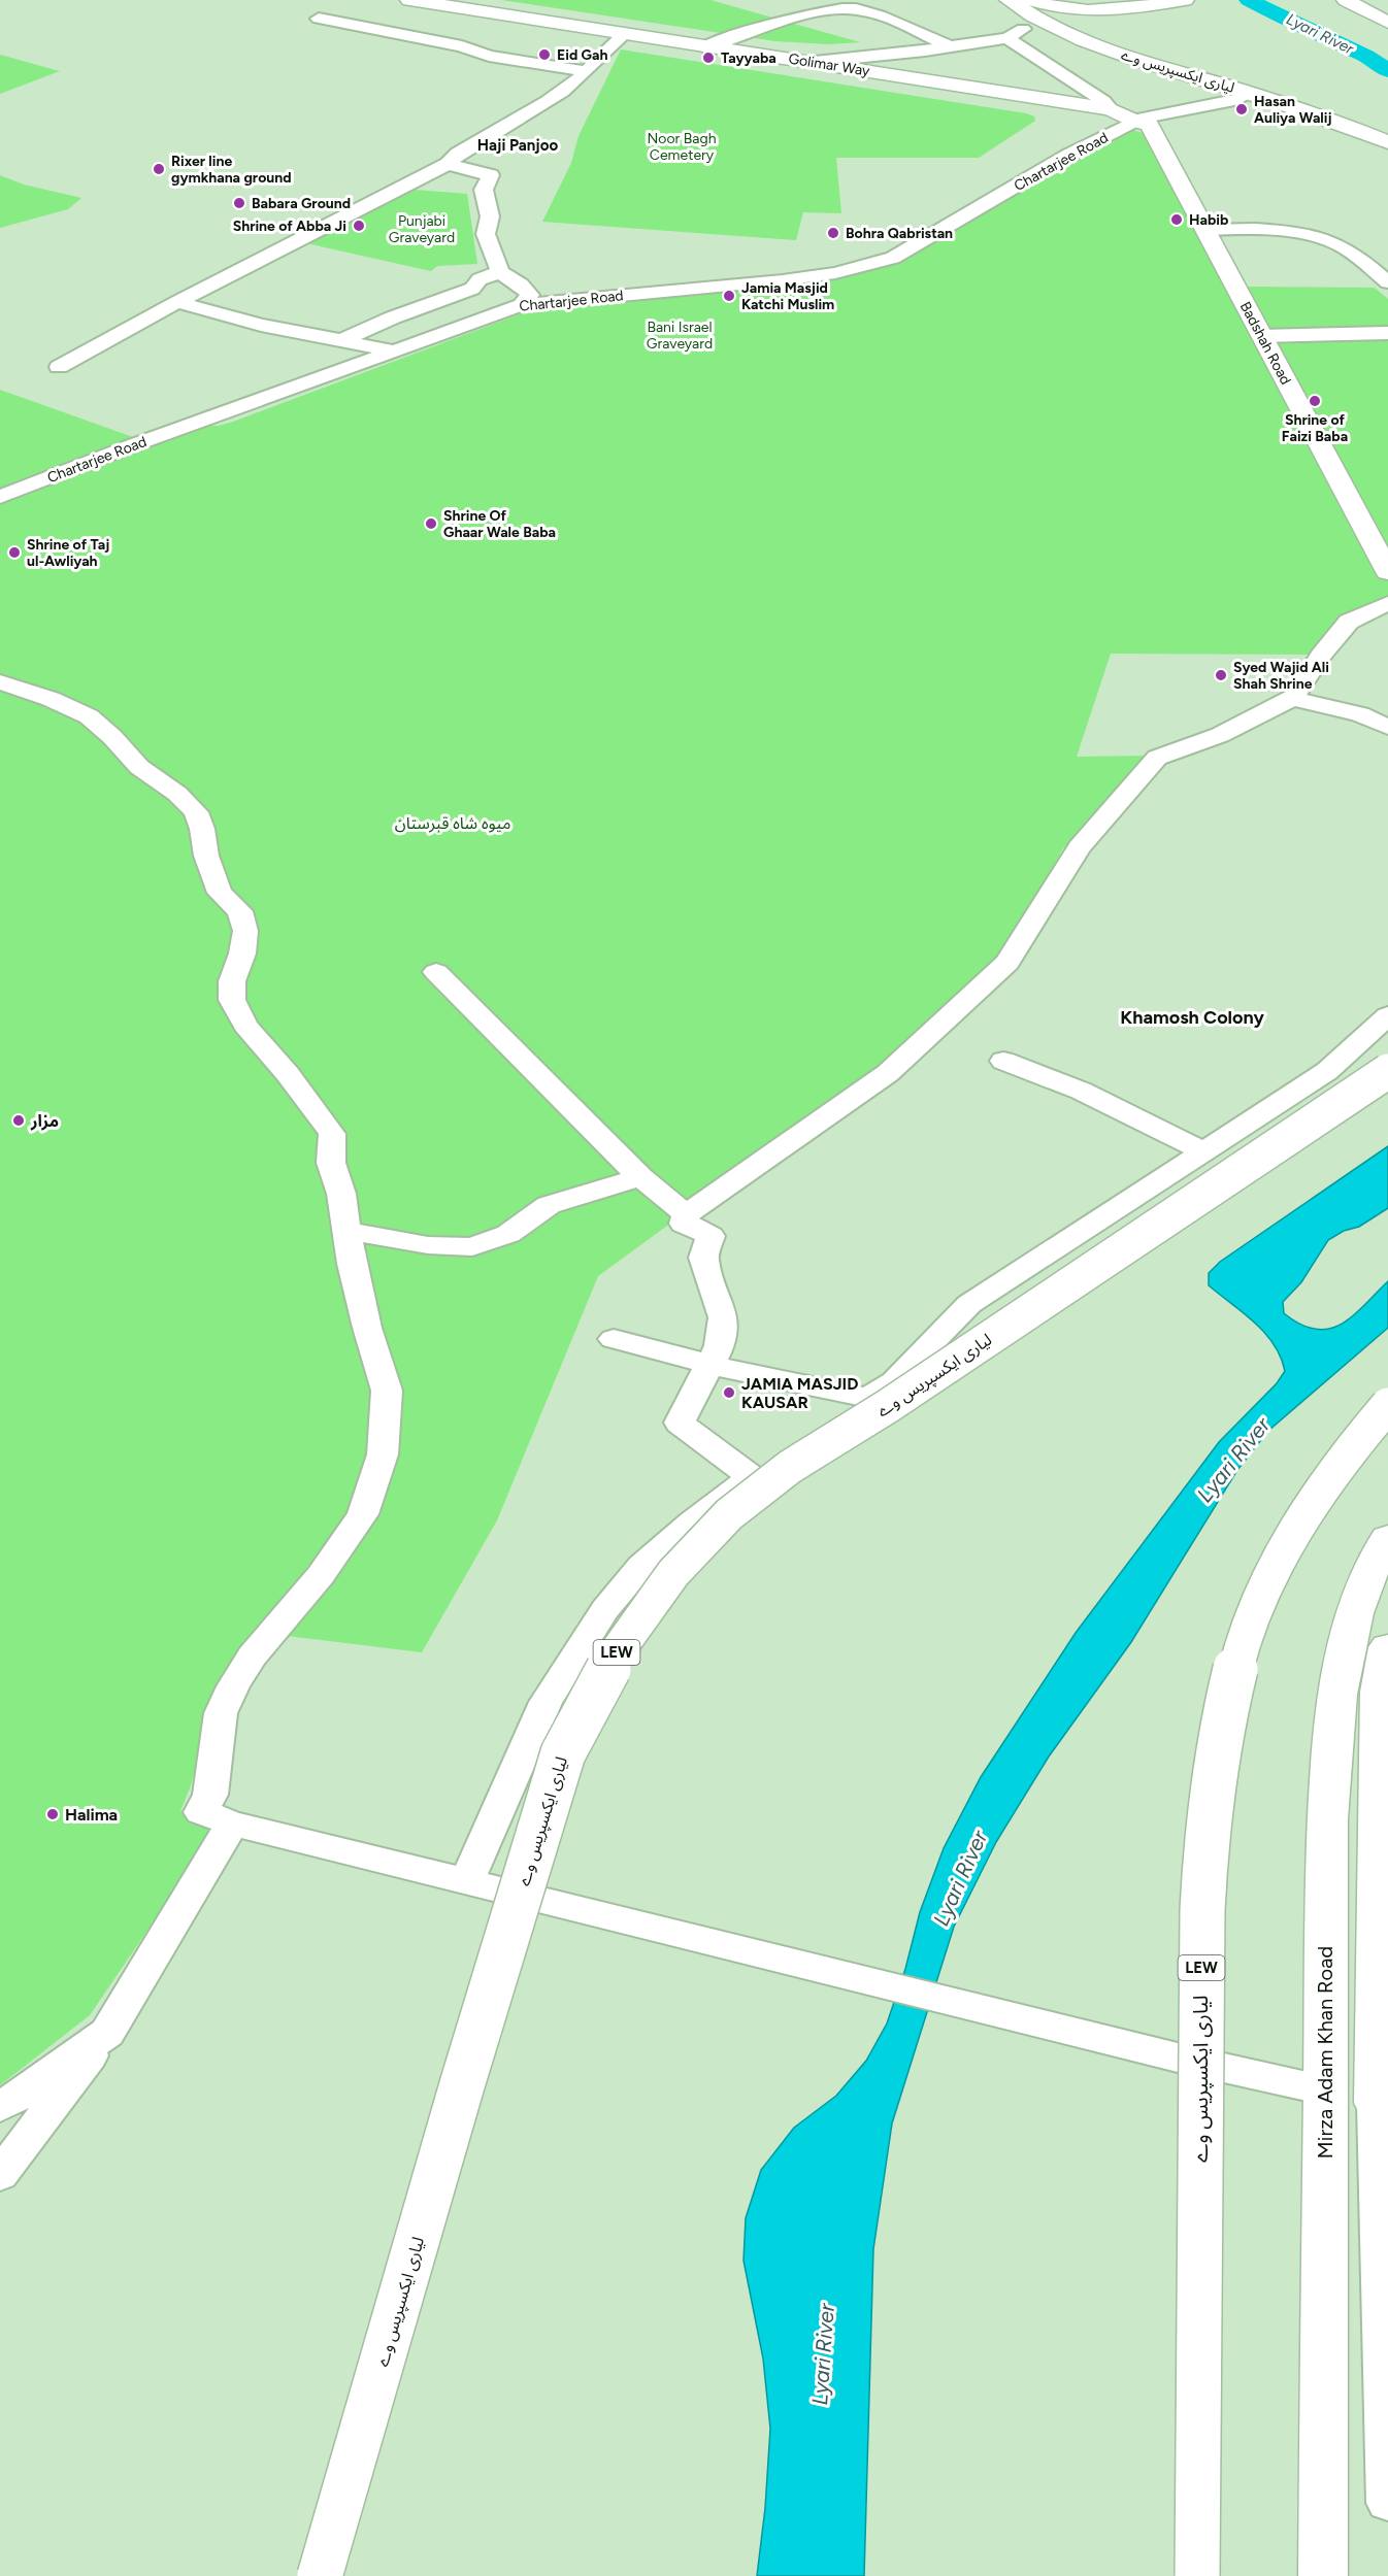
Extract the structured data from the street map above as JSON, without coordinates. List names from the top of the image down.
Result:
{
  "streets": {
    "main road": [
      "Golimar Way",
      "لیاری ایکسپریس وے",
      "Badshah Road",
      "LEW",
      "Mirza Adam Khan Road"
    ],
    "street": ["Chartarjee Road"]
  },
  "crossings": [
    ["Golimar Way", "Chartarjee Road"],
    ["Golimar Way", "Badshah Road"],
    ["Chartarjee Road", "Badshah Road"]
  ],
  "districts": ["Haji Panjoo", "Khamosh Colony"],
  "water": ["Lyari River"],
  "parks": [
    "Noor Bagh Cemetery",
    "Punjabi Graveyard",
    "Bani Israel Graveyard",
    "میوہ شاہ قبرستان"
  ],
  "places": [
    "Eid Gah",
    "Tayyaba",
    "Hasan Auliya Walij",
    "Rixer line gymkhana ground",
    "Babara Ground",
    "Habib",
    "Shrine of Abba Ji",
    "Bohra Qabristan",
    "Jamia Masjid Katchi Muslim",
    "Shrine of Faizi Baba",
    "Shrine Of Ghaar Wale Baba",
    "Shrine of Taj ul-Awliyah",
    "Syed Wajid Ali Shah Shrine",
    "مزار",
    "JAMIA MASJID KAUSAR",
    "Halima"
  ]
}
